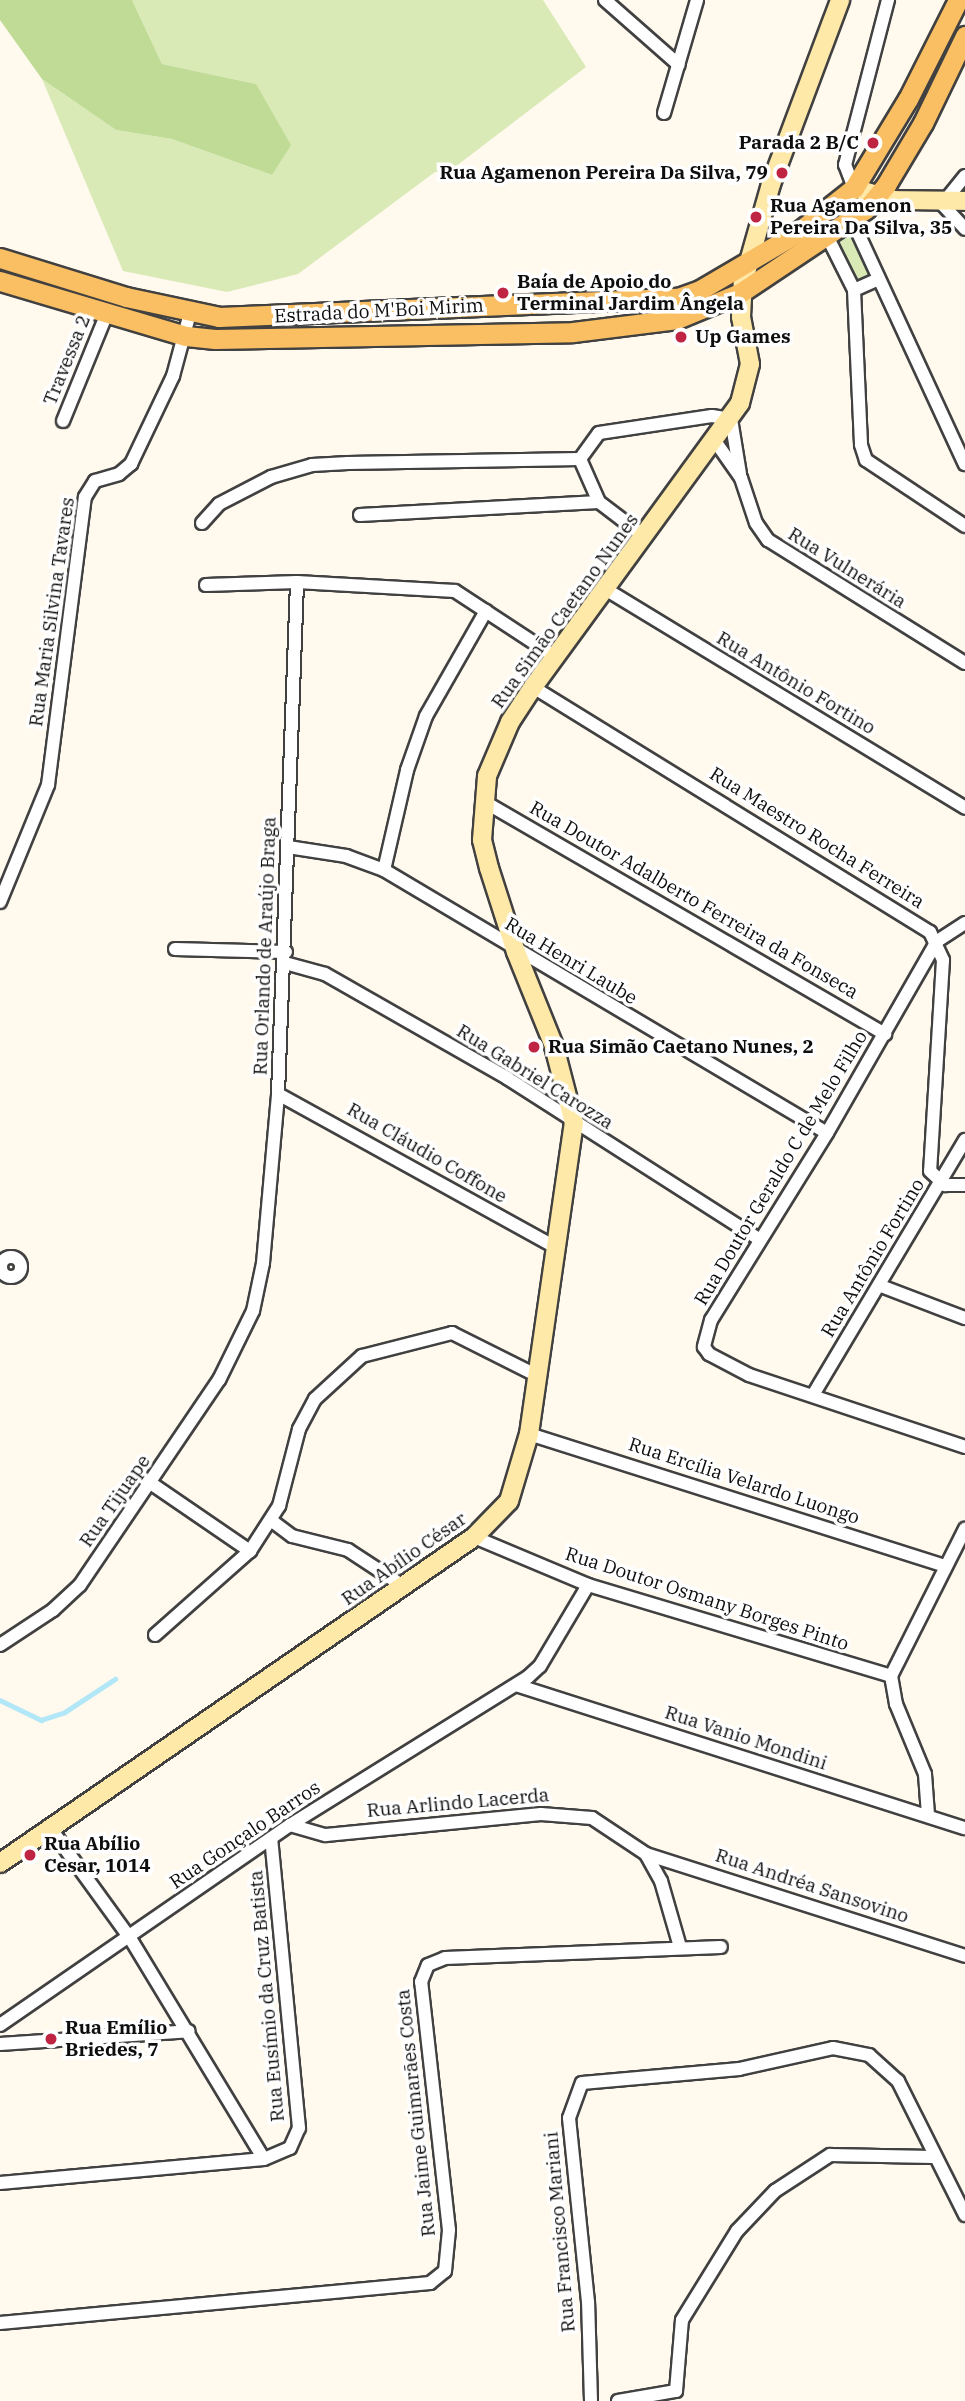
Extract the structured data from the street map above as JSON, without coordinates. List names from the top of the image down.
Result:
{
  "streets": {
    "main road": ["Estrada do M'Boi Mirim", "Rua Simão Caetano Nunes", "Rua Abílio César"],
    "street": [
      "Travessa 2",
      "Rua Vulnerária",
      "Rua Maria Silvina Tavares",
      "Rua Antônio Fortino",
      "Rua Maestro Rocha Ferreira",
      "Rua Doutor Adalberto Ferreira da Fonseca",
      "Rua Orlando de Araújo Braga",
      "Rua Henri Laube",
      "Rua Gabriel Carozza",
      "Rua Cláudio Coffone",
      "Rua Doutor Geraldo C de Melo Filho",
      "Rua Ercília Velardo Luongo",
      "Rua Tijuape",
      "Rua Doutor Osmany Borges Pinto",
      "Rua Vanio Mondini",
      "Rua Arlindo Lacerda",
      "Rua Gonçalo Barros",
      "Rua Andréa Sansovino",
      "Rua Eusímio da Cruz Batista",
      "Rua Jaime Guimarães Costa",
      "Rua Francisco Mariani"
    ]
  },
  "crossings": [
    ["Estrada do M'Boi Mirim", "Travessa 2"],
    ["Estrada do M'Boi Mirim", "Rua Simão Caetano Nunes"],
    ["Estrada do M'Boi Mirim", "Rua Maria Silvina Tavares"],
    ["Rua Vulnerária", "Rua Simão Caetano Nunes"],
    ["Rua Simão Caetano Nunes", "Rua Antônio Fortino"],
    ["Rua Simão Caetano Nunes", "Rua Maestro Rocha Ferreira"],
    ["Rua Simão Caetano Nunes", "Rua Doutor Adalberto Ferreira da Fonseca"],
    ["Rua Simão Caetano Nunes", "Rua Henri Laube"],
    ["Rua Simão Caetano Nunes", "Rua Gabriel Carozza"],
    ["Rua Simão Caetano Nunes", "Rua Abílio César"],
    ["Rua Antônio Fortino", "Rua Doutor Geraldo C de Melo Filho"],
    ["Rua Maestro Rocha Ferreira", "Rua Doutor Geraldo C de Melo Filho"],
    ["Rua Doutor Adalberto Ferreira da Fonseca", "Rua Doutor Geraldo C de Melo Filho"],
    ["Rua Orlando de Araújo Braga", "Rua Henri Laube"],
    ["Rua Orlando de Araújo Braga", "Rua Gabriel Carozza"],
    ["Rua Orlando de Araújo Braga", "Rua Cláudio Coffone"],
    ["Rua Orlando de Araújo Braga", "Rua Tijuape"],
    ["Rua Henri Laube", "Rua Doutor Geraldo C de Melo Filho"],
    ["Rua Gabriel Carozza", "Rua Doutor Geraldo C de Melo Filho"],
    ["Rua Gabriel Carozza", "Rua Abílio César"],
    ["Rua Cláudio Coffone", "Rua Abílio César"],
    ["Rua Ercília Velardo Luongo", "Rua Abílio César"],
    ["Rua Abílio César", "Rua Doutor Osmany Borges Pinto"],
    ["Rua Doutor Osmany Borges Pinto", "Rua Gonçalo Barros"],
    ["Rua Vanio Mondini", "Rua Gonçalo Barros"],
    ["Rua Arlindo Lacerda", "Rua Gonçalo Barros"],
    ["Rua Arlindo Lacerda", "Rua Andréa Sansovino"],
    ["Rua Arlindo Lacerda", "Rua Jaime Guimarães Costa"],
    ["Rua Gonçalo Barros", "Rua Eusímio da Cruz Batista"]
  ],
  "places": [
    "Parada 2 B/C",
    "Rua Agamenon Pereira Da Silva, 79",
    "Rua Agamenon Pereira Da Silva, 35",
    "Baía de Apoio do Terminal Jardim Ângela",
    "Up Games",
    "Rua Simão Caetano Nunes, 2",
    "Rua Abílio Cesar, 1014",
    "Rua Emílio Briedes, 7"
  ]
}
